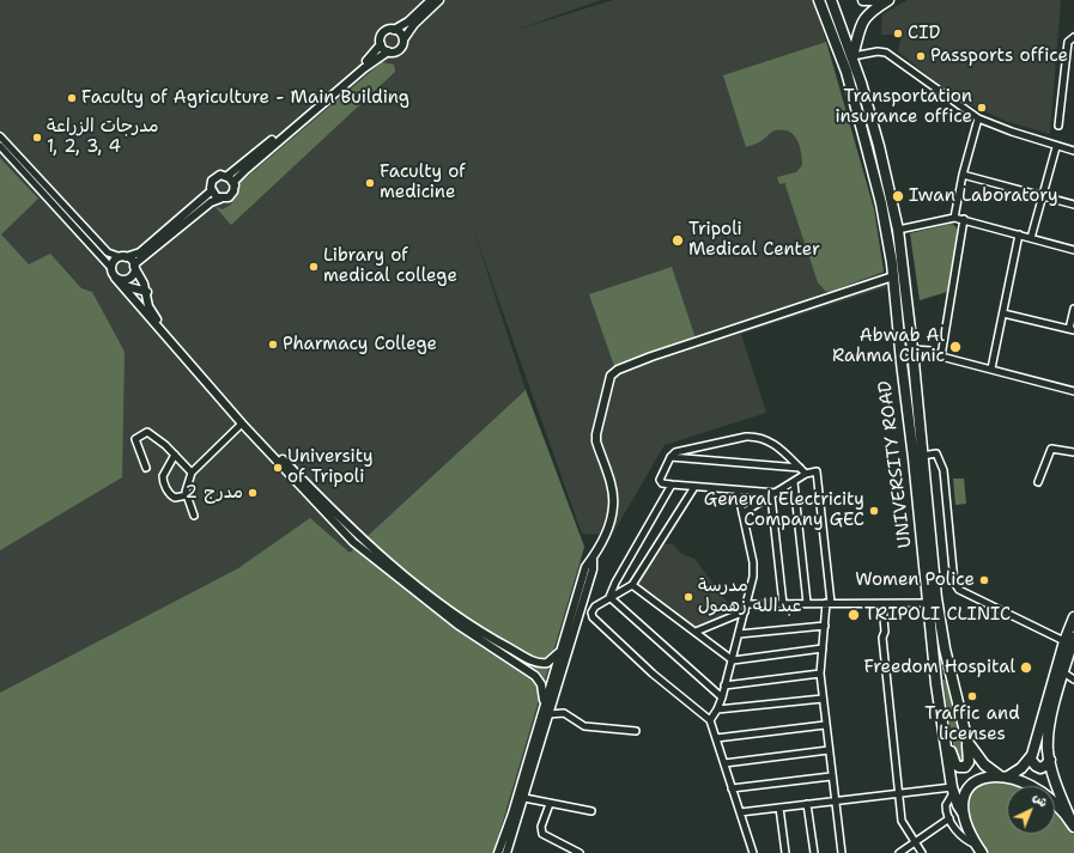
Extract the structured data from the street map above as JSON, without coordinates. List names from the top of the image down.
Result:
{
  "streets": {
    "main road": ["UNIVERSITY ROAD"]
  },
  "places": [
    "CID",
    "Passports office",
    "Faculty of Agriculture - Main Building",
    "Transportation insurance office",
    "مدرجات الزراعة 1, 2, 3, 4",
    "Faculty of medicine",
    "Iwan Laboratory",
    "Tripoli Medical Center",
    "Library of medical college",
    "Pharmacy College",
    "Abwab Al Rahma Clinic",
    "University of Tripoli",
    "مدرج 2",
    "General Electricity Company GEC",
    "Women Police",
    "مدرسة عبدالله زهمول",
    "TRIPOLI CLINIC",
    "Freedom Hospital",
    "Traffic and licenses"
  ],
  "north": "top right"
}
